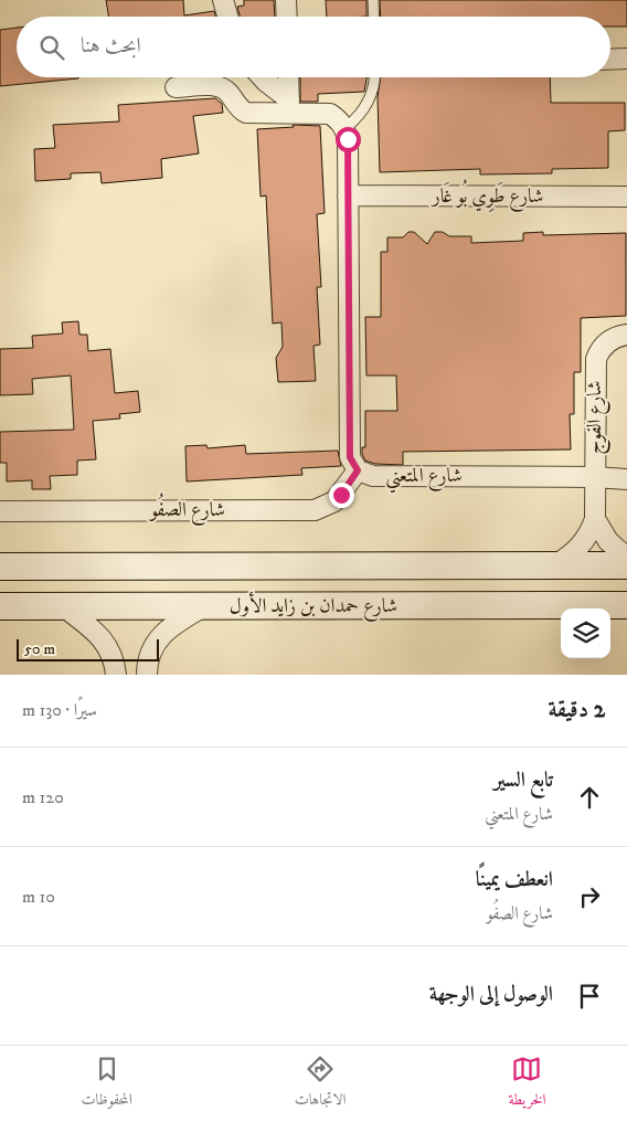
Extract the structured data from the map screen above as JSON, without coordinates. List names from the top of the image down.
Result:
{
  "streets": {
    "main road": ["شارع حمدان بن زايد الأول"],
    "street": [
      "شارع طَوِي بُو غَار",
      "شارع الفوج",
      "شارع المتعني",
      "شارع الصفُو"
    ]
  },
  "crossings": [
    ["شارع طَوِي بُو غَار", "شارع المتعني"],
    ["شارع الفوج", "شارع المتعني"],
    ["شارع الفوج", "شارع حمدان بن زايد الأول"],
    ["شارع المتعني", "شارع الصفُو"]
  ],
  "scale_bar": "50 m",
  "page": {
    "search": "ابحث هنا",
    "scale": "50 m",
    "heading": ["2 دقيقة", "سيرًا · 130 m"],
    "list": [
      ["تابع السير", "شارع المتعني", "120 m"],
      ["انعطف يمينًا", "شارع الصفُو", "10 m"],
      "الوصول إلى الوجهة"
    ],
    "nav": ["الخريطة", "الاتجاهات", "المحفوظات"]
  }
}
